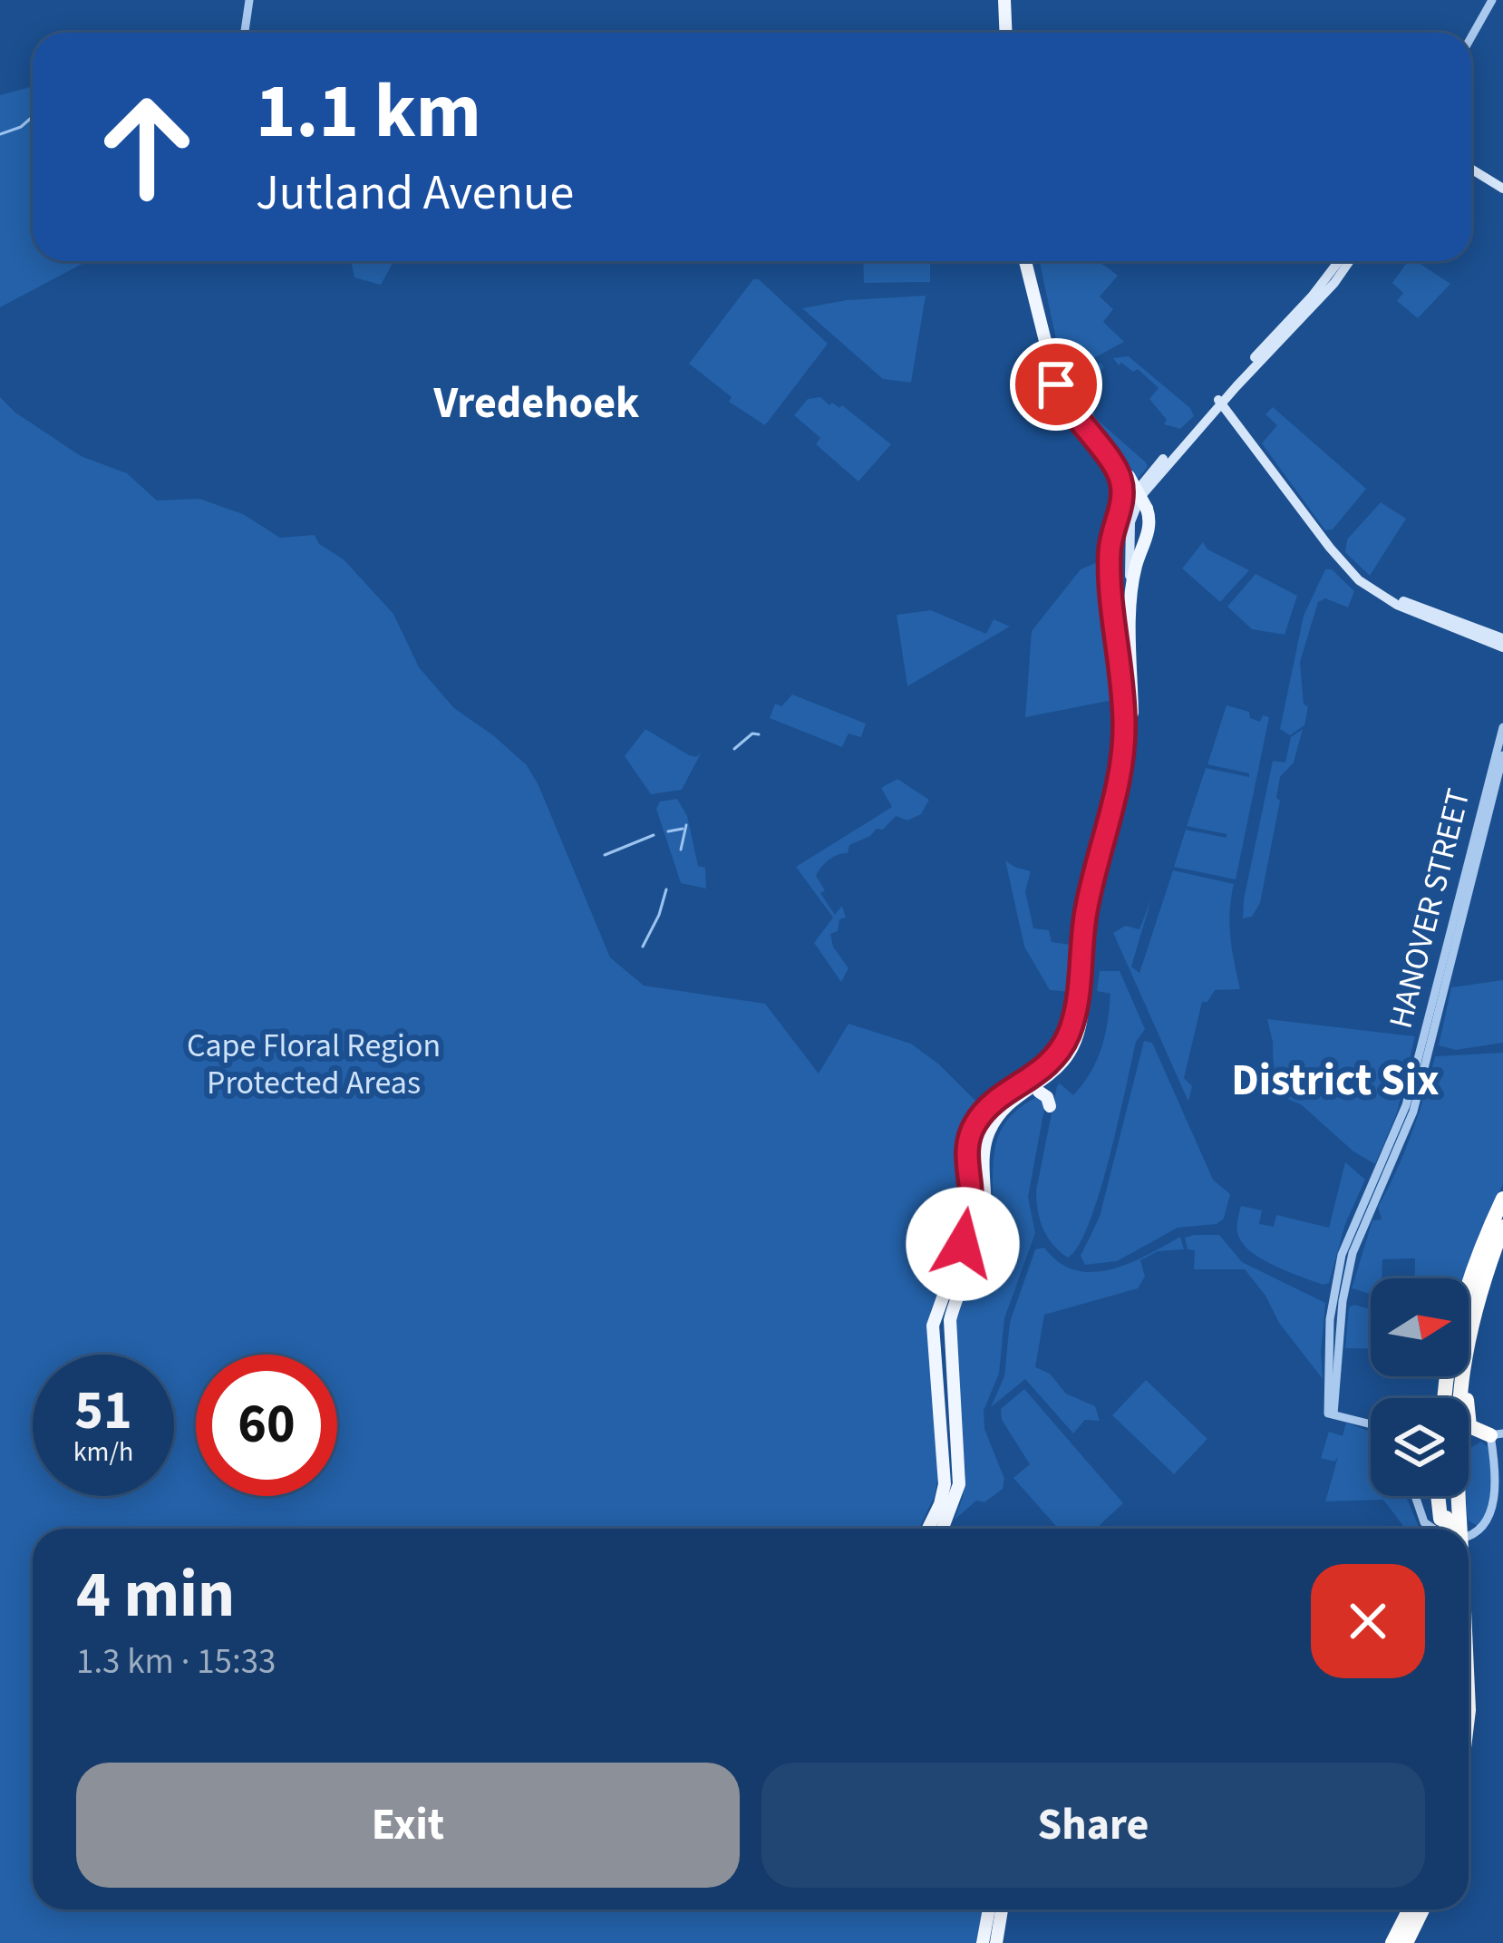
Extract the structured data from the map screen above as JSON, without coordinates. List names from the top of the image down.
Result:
{
  "streets": {
    "street": ["HANOVER STREET"]
  },
  "districts": ["Vredehoek", "District Six"],
  "parks": ["Cape Floral Region Protected Areas"],
  "north": "right",
  "page": {
    "turn": ["1.1 km", "Jutland Avenue"],
    "speed": "51 km/h",
    "limit": "60",
    "heading": ["4 min", "1.3 km · 15:33"],
    "buttons": ["Exit", "Share"]
  }
}
